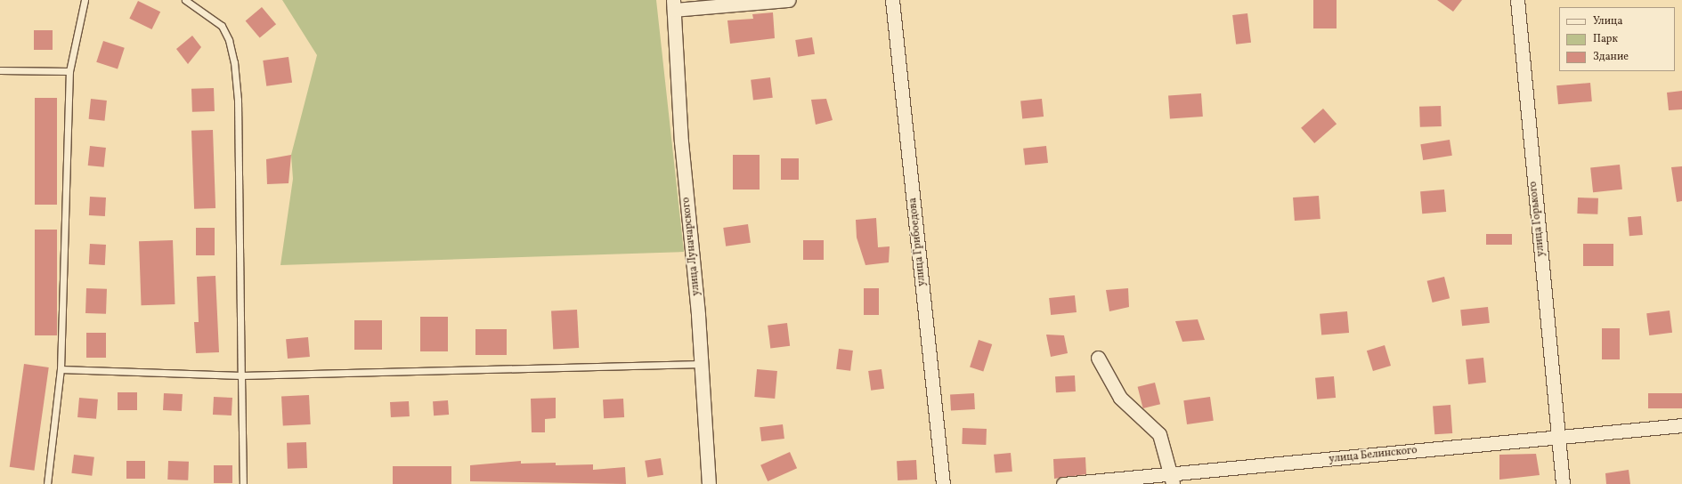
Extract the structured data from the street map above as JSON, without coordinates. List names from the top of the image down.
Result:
{
  "streets": {
    "street": [
      "улица Горького",
      "улица Грибоедова",
      "улица Луначарского",
      "улица Белинского"
    ]
  },
  "crossings": [
    ["улица Горького", "улица Белинского"]
  ],
  "legend": ["Улица", "Парк", "Здание"]
}
